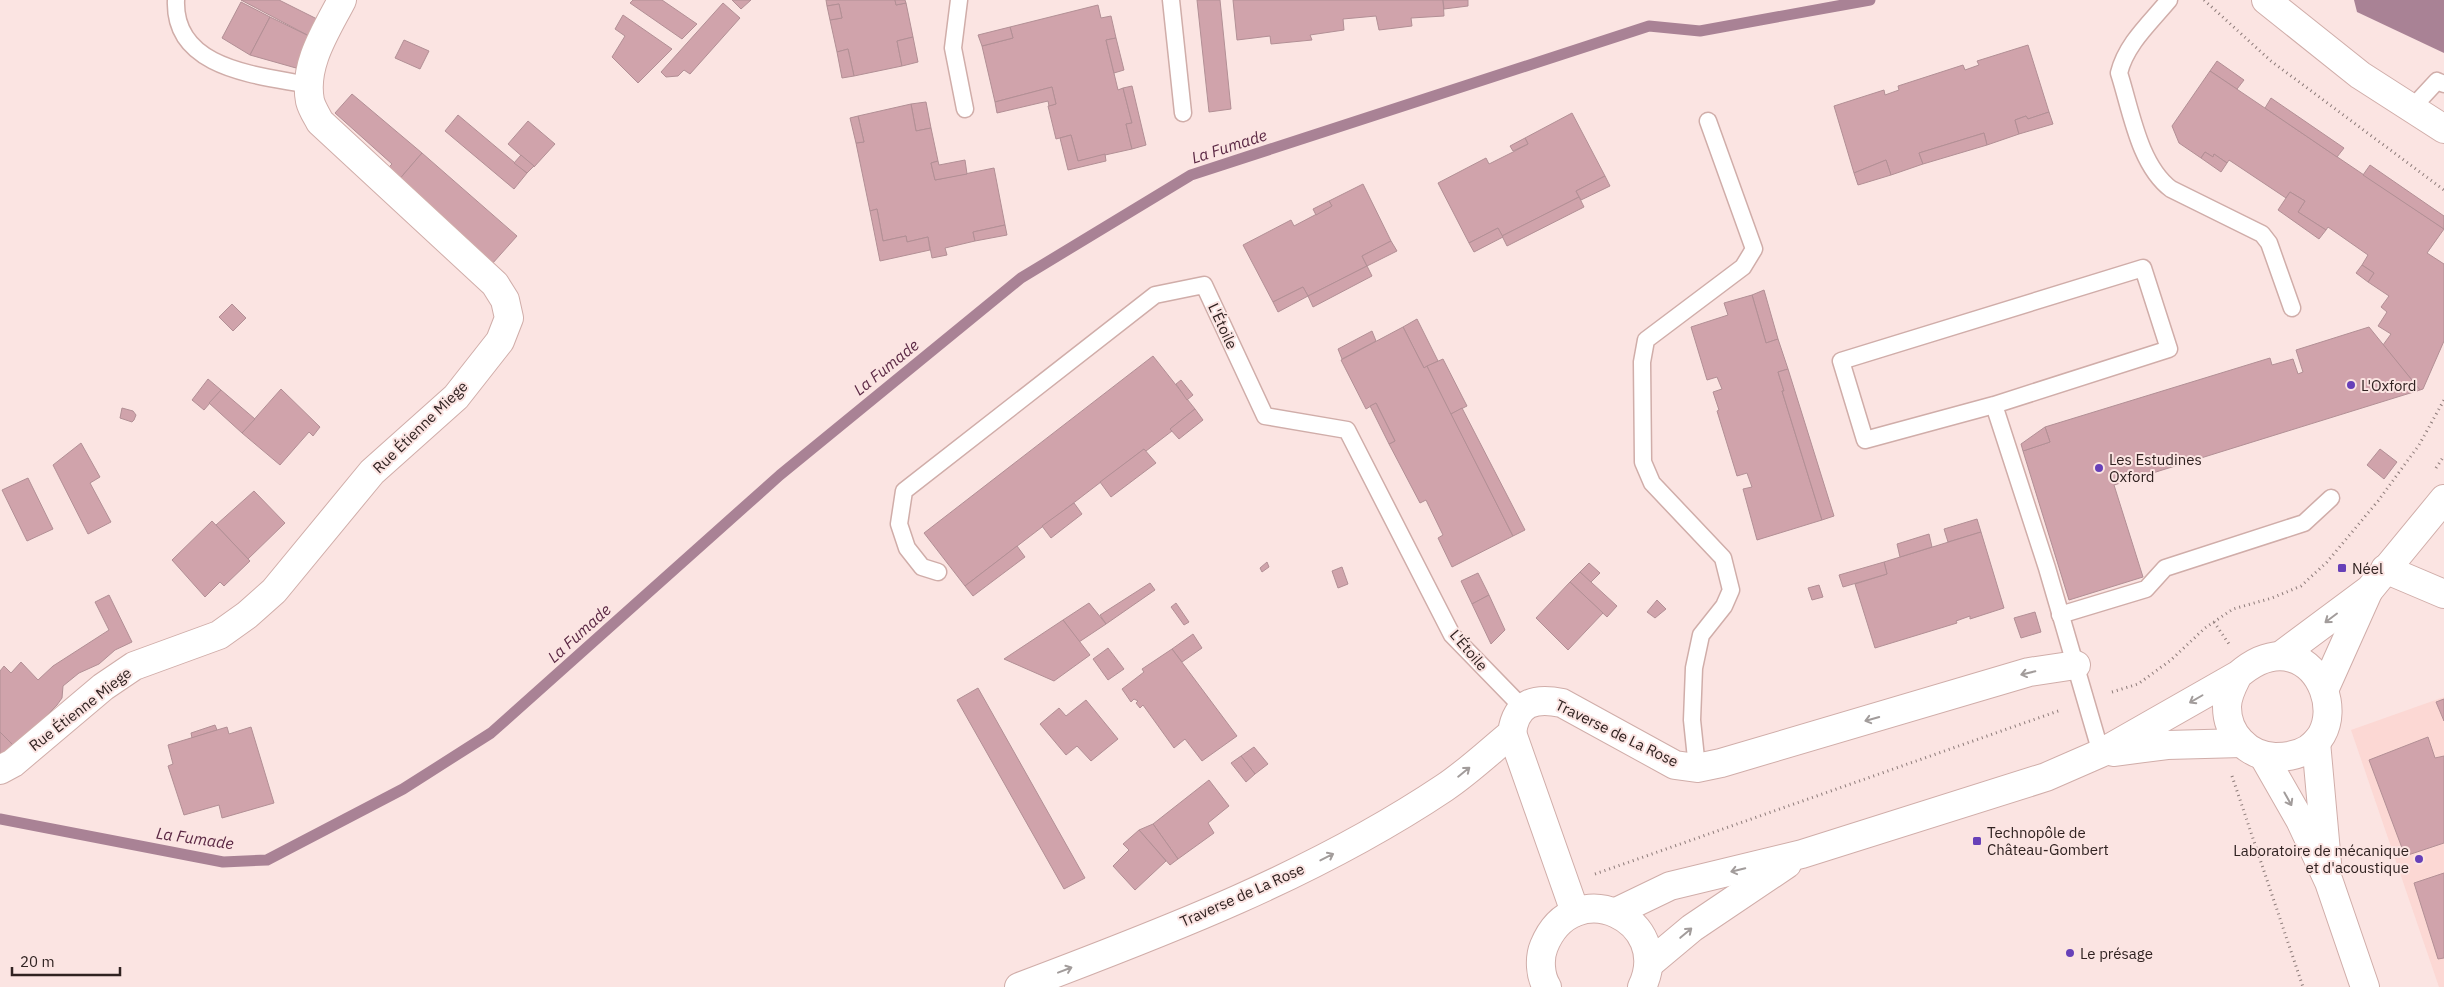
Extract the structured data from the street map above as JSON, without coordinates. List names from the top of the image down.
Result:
{
  "streets": {
    "street": ["Rue Étienne Miege", "Traverse de La Rose"],
    "lane": ["L'Étoile"]
  },
  "crossings": [
    ["L'Étoile", "Traverse de La Rose"]
  ],
  "water": ["La Fumade"],
  "places": {
    "other": [
      "L'Oxford",
      "Les Estudines Oxford",
      "Laboratoire de mécanique et d'acoustique",
      "Le présage"
    ],
    "transit": ["Néel", "Technopôle de Château-Gombert"]
  },
  "scale_bar": "20 m"
}
